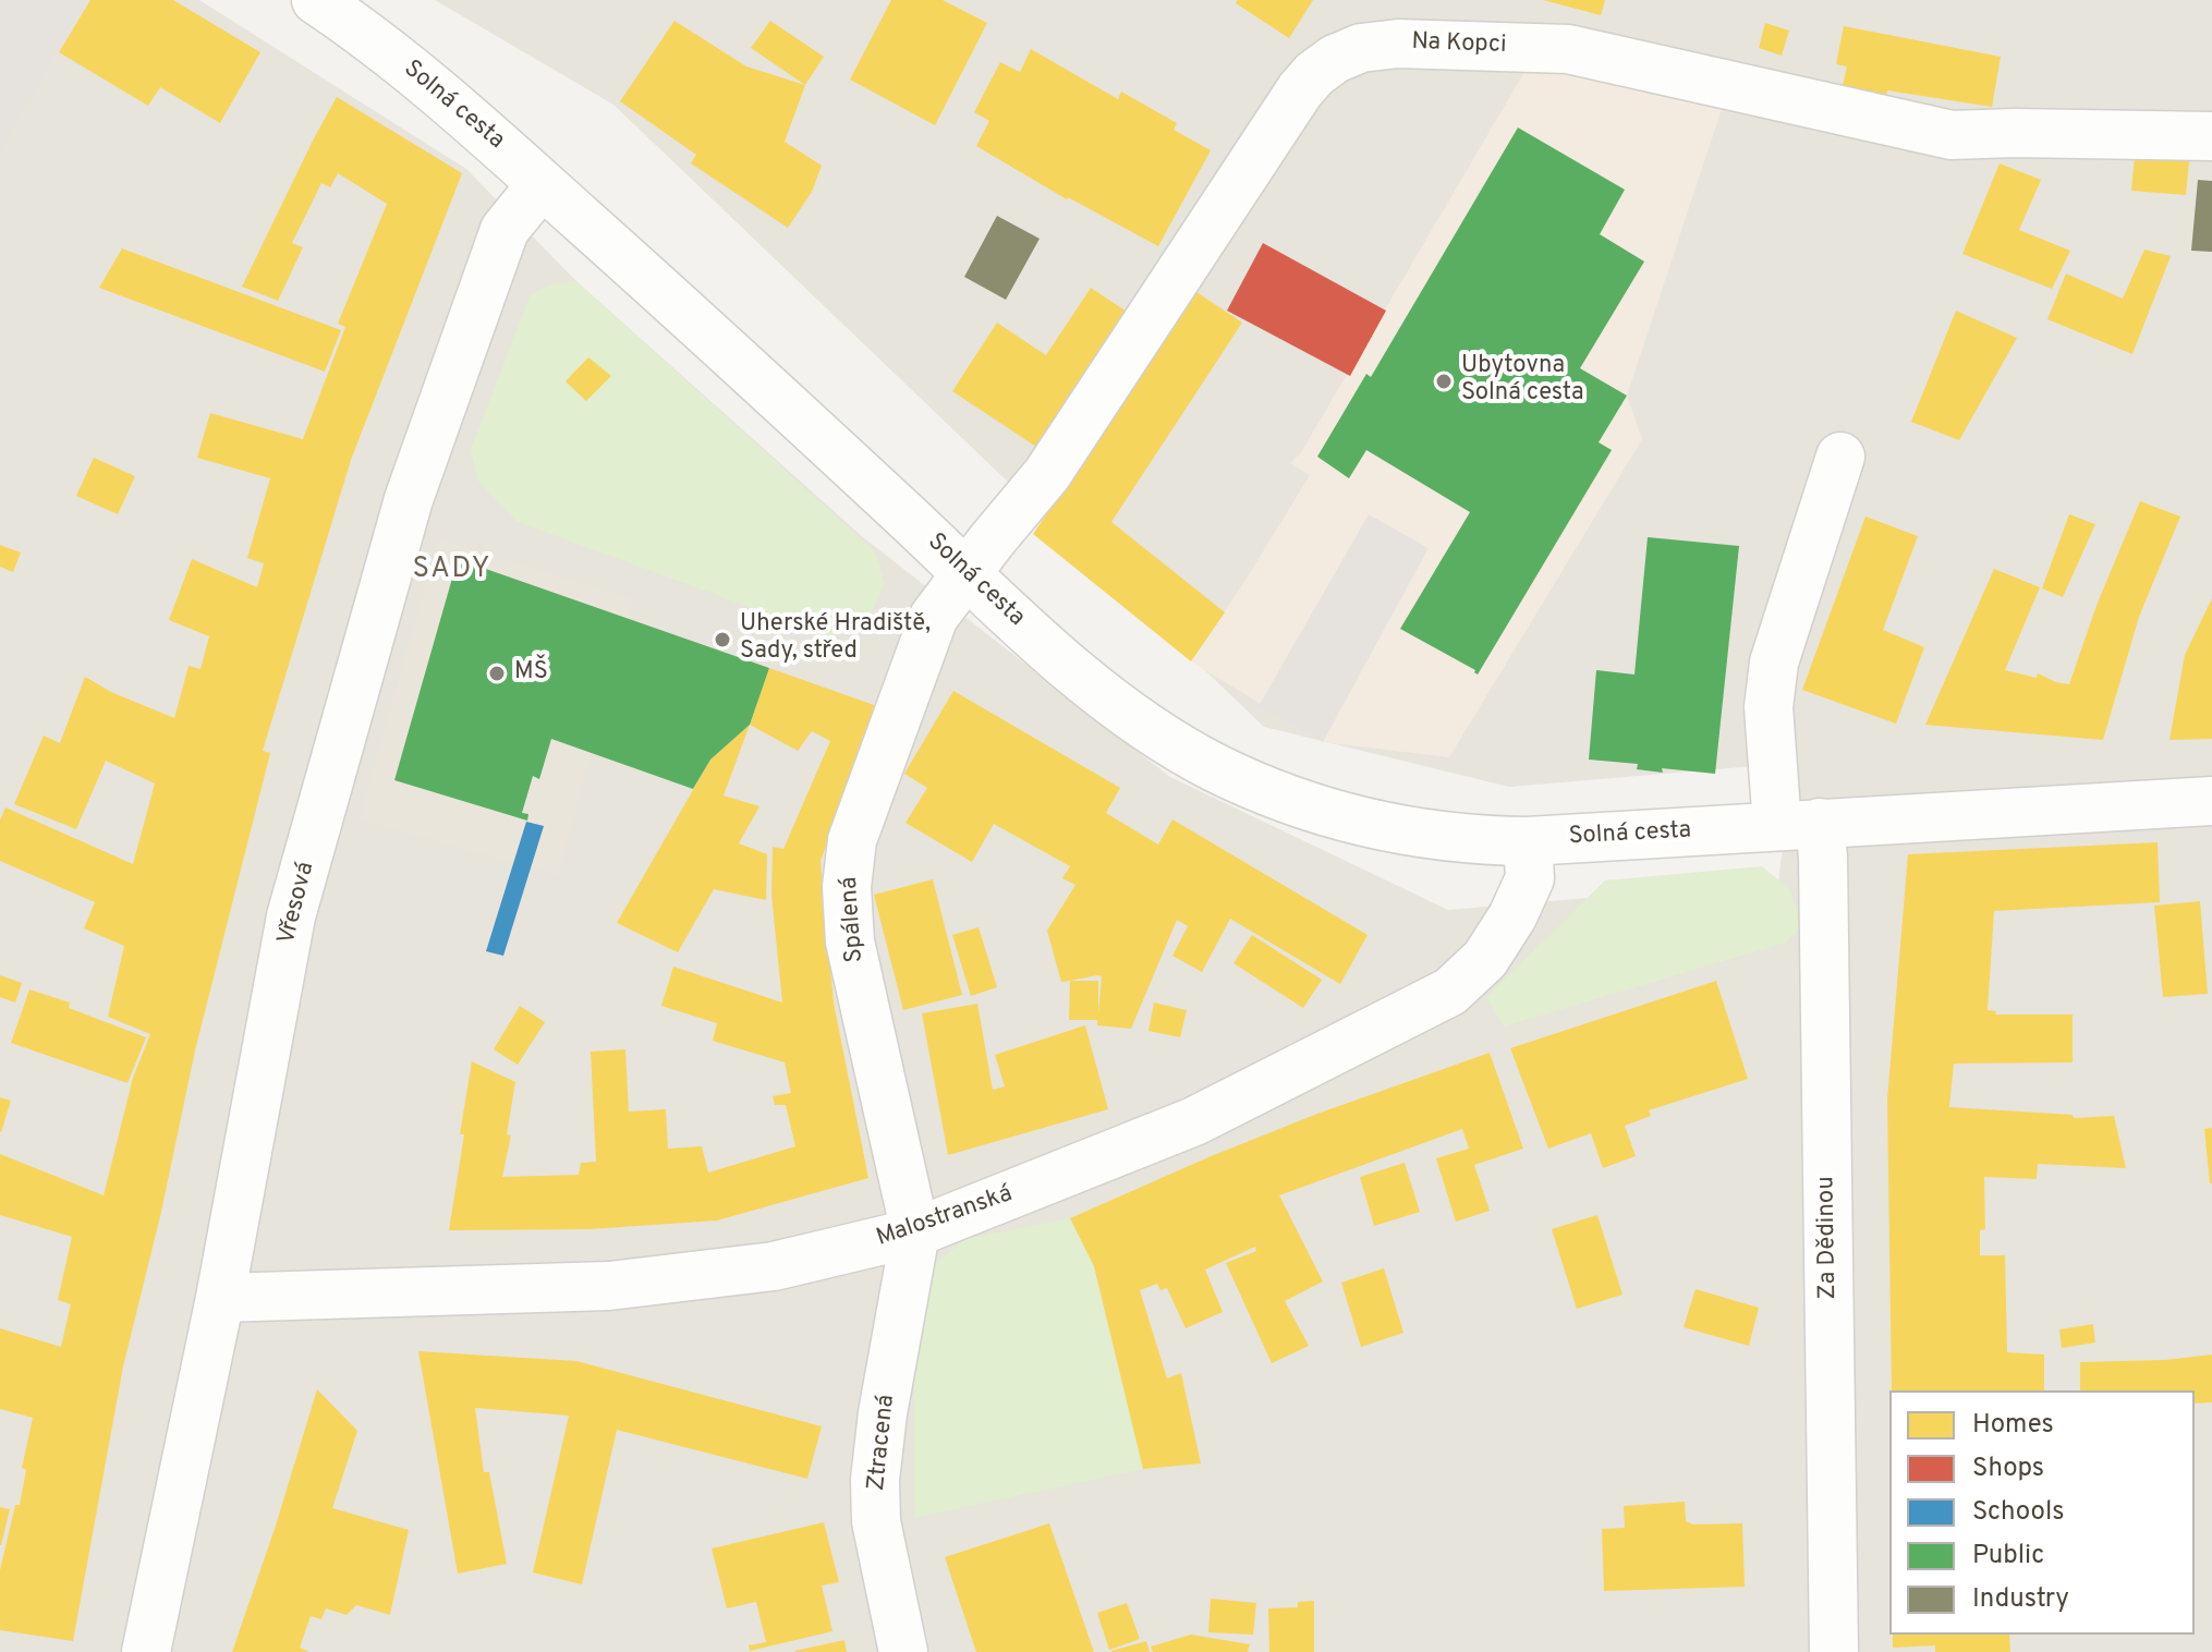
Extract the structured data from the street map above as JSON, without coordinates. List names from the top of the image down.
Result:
{
  "streets": {
    "street": [
      "Na Kopci",
      "Solná cesta",
      "Vřesová",
      "Spálená",
      "Malostranská",
      "Za Dědinou",
      "Ztracená"
    ]
  },
  "crossings": [
    ["Na Kopci", "Solná cesta"],
    ["Na Kopci", "Spálená"],
    ["Solná cesta", "Vřesová"],
    ["Solná cesta", "Spálená"],
    ["Solná cesta", "Malostranská"],
    ["Solná cesta", "Za Dědinou"],
    ["Vřesová", "Malostranská"],
    ["Spálená", "Malostranská"],
    ["Spálená", "Ztracená"],
    ["Malostranská", "Ztracená"]
  ],
  "districts": ["SADY"],
  "places": ["Ubytovna Solná cesta", "Uherské Hradiště, Sady, střed", "MŠ"],
  "legend": [
    "Homes",
    "Shops",
    "Schools",
    "Public",
    "Industry"
  ]
}
